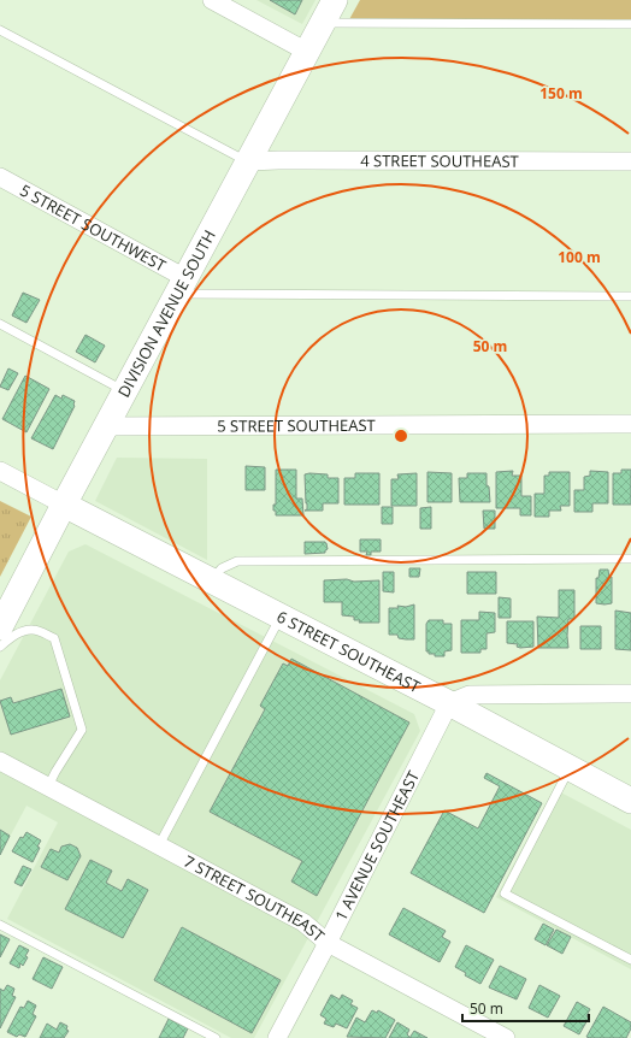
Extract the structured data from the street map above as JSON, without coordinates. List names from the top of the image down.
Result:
{
  "streets": {
    "street": [
      "4 STREET SOUTHEAST",
      "5 STREET SOUTHWEST",
      "DIVISION AVENUE SOUTH",
      "5 STREET SOUTHEAST",
      "6 STREET SOUTHEAST",
      "1 AVENUE SOUTHEAST",
      "7 STREET SOUTHEAST"
    ]
  },
  "crossings": [
    ["4 STREET SOUTHEAST", "DIVISION AVENUE SOUTH"],
    ["5 STREET SOUTHWEST", "DIVISION AVENUE SOUTH"],
    ["DIVISION AVENUE SOUTH", "5 STREET SOUTHEAST"],
    ["DIVISION AVENUE SOUTH", "6 STREET SOUTHEAST"],
    ["6 STREET SOUTHEAST", "1 AVENUE SOUTHEAST"],
    ["1 AVENUE SOUTHEAST", "7 STREET SOUTHEAST"]
  ],
  "scale_bar": "50 m",
  "rings": ["150 m", "100 m", "50 m"]
}
